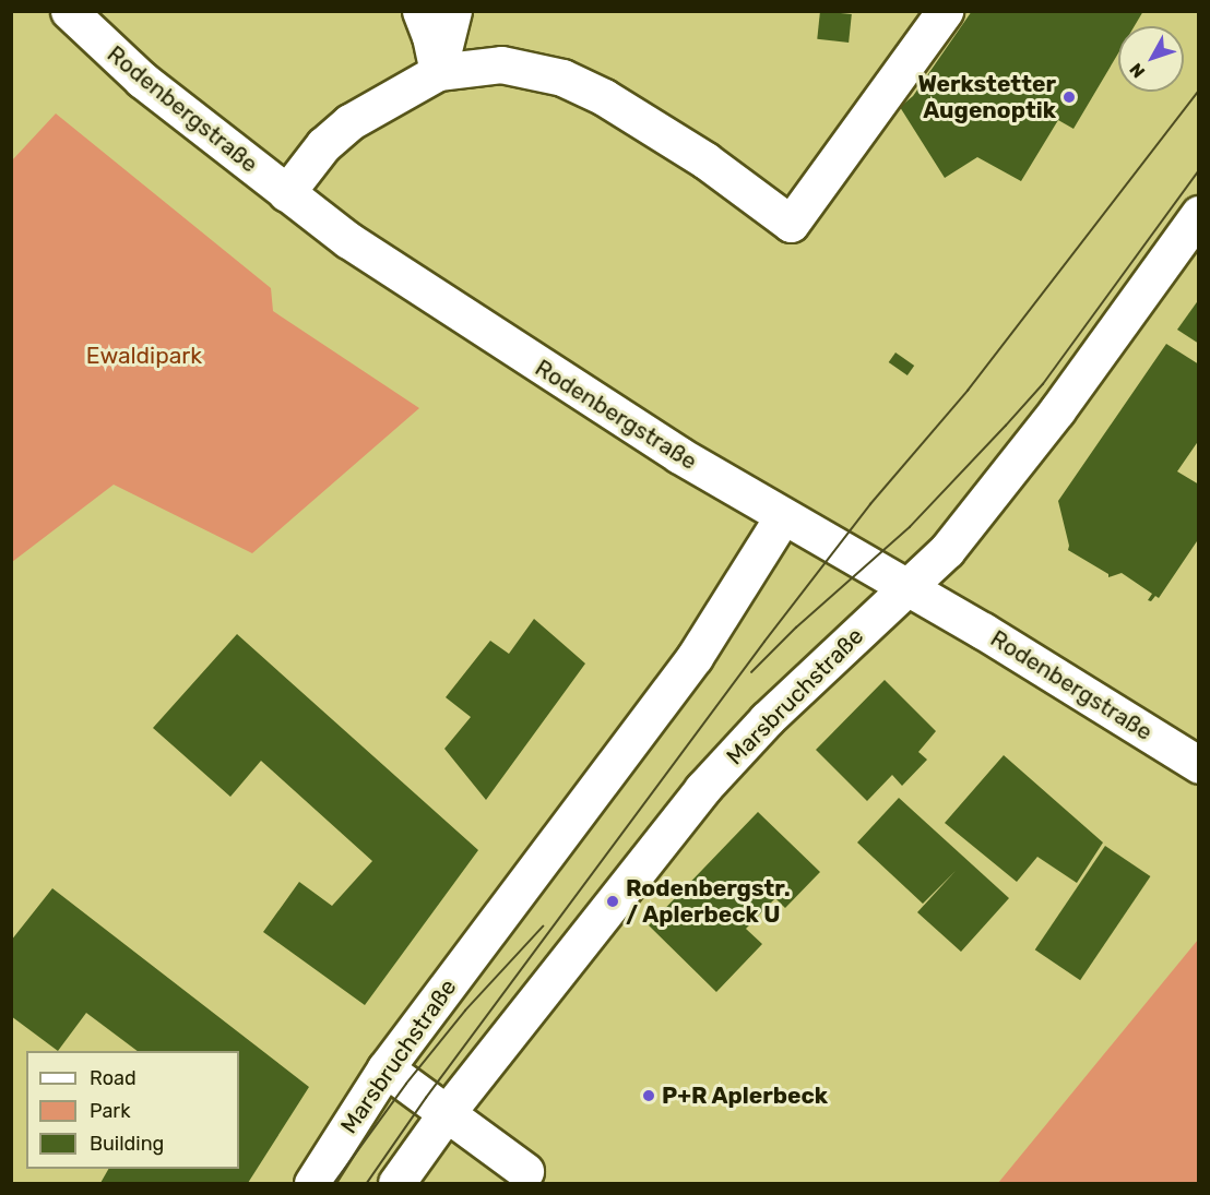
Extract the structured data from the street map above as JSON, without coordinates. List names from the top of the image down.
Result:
{
  "streets": {
    "street": ["Rodenbergstraße", "Marsbruchstraße"]
  },
  "crossings": [
    ["Rodenbergstraße", "Marsbruchstraße"]
  ],
  "parks": ["Ewaldipark"],
  "places": ["Werkstetter Augenoptik", "Rodenbergstr. / Aplerbeck U", "P+R Aplerbeck"],
  "legend": ["Road", "Park", "Building"],
  "north": "bottom left"
}
